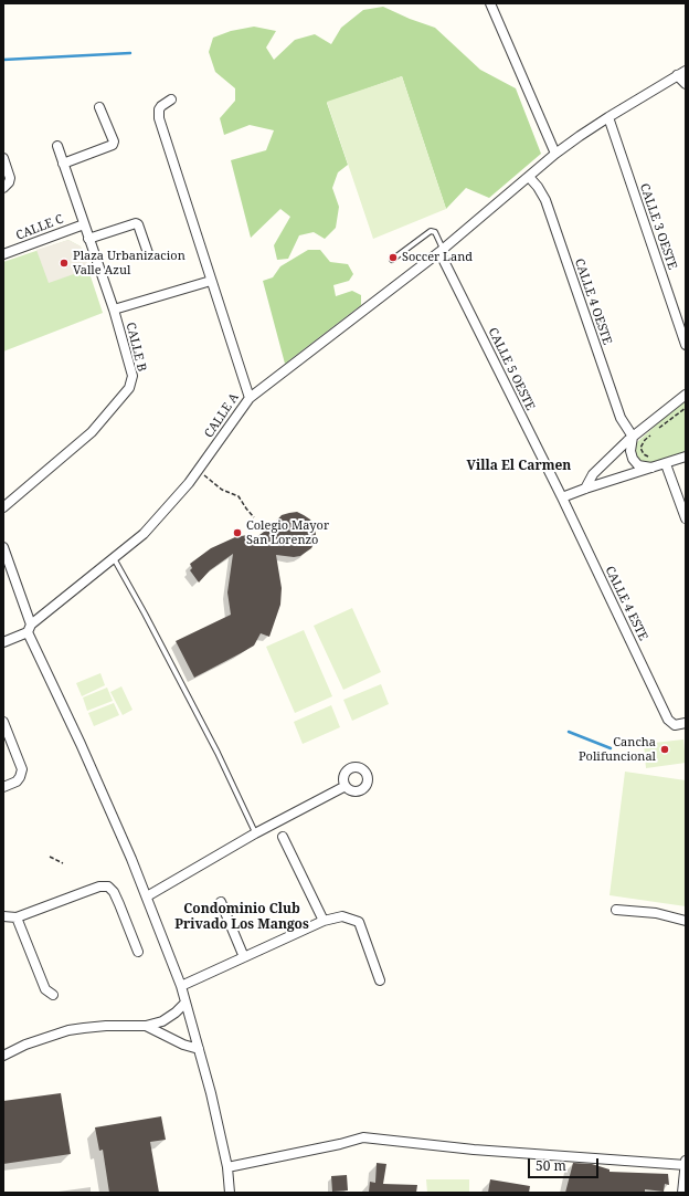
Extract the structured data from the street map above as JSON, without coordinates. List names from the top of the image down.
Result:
{
  "streets": {
    "street": [
      "CALLE 3 OESTE",
      "CALLE C",
      "CALLE 4 OESTE",
      "CALLE B",
      "CALLE 5 OESTE",
      "CALLE A",
      "CALLE 4 ESTE"
    ]
  },
  "crossings": [
    ["CALLE C", "CALLE B"],
    ["CALLE 5 OESTE", "CALLE 4 ESTE"]
  ],
  "districts": ["Villa El Carmen", "Condominio Club Privado Los Mangos"],
  "places": [
    "Soccer Land",
    "Plaza Urbanizacion Valle Azul",
    "Colegio Mayor San Lorenzo",
    "Cancha Polifuncional"
  ],
  "scale_bar": "50 m"
}
